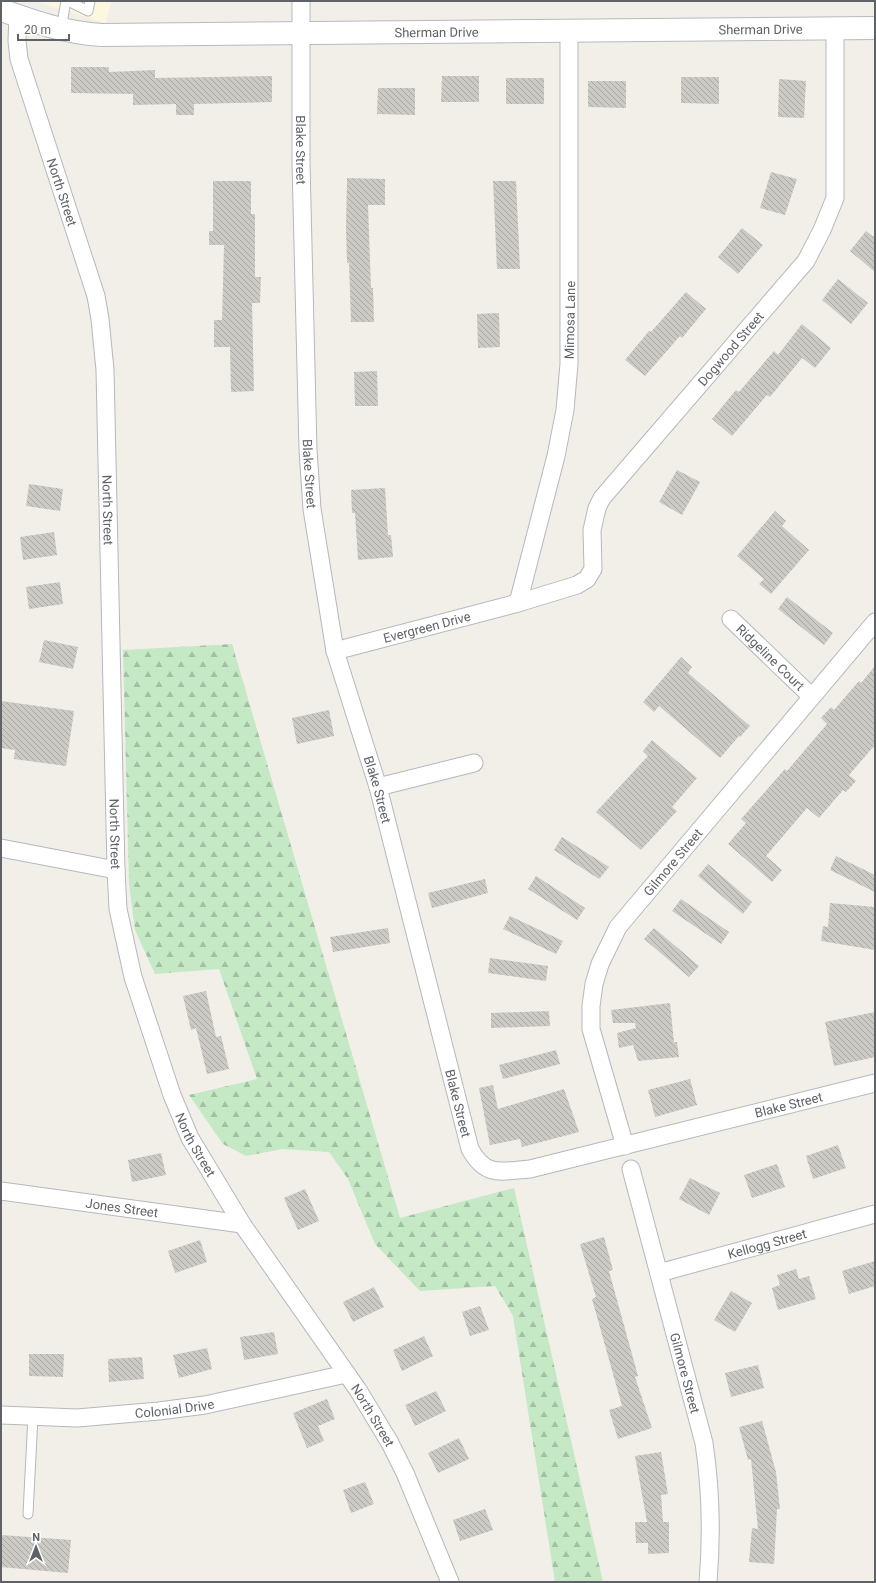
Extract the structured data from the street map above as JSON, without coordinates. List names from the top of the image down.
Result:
{
  "streets": {
    "street": [
      "Sherman Drive",
      "Blake Street",
      "North Street",
      "Mimosa Lane",
      "Dogwood Street",
      "Evergreen Drive",
      "Ridgeline Court",
      "Gilmore Street",
      "Jones Street",
      "Kellogg Street",
      "Colonial Drive"
    ]
  },
  "crossings": [
    ["Sherman Drive", "Blake Street"],
    ["Sherman Drive", "North Street"],
    ["Sherman Drive", "Mimosa Lane"],
    ["Sherman Drive", "Dogwood Street"],
    ["Blake Street", "Evergreen Drive"],
    ["Blake Street", "Gilmore Street"],
    ["North Street", "Jones Street"],
    ["North Street", "Colonial Drive"],
    ["Mimosa Lane", "Dogwood Street"],
    ["Mimosa Lane", "Evergreen Drive"],
    ["Dogwood Street", "Evergreen Drive"],
    ["Ridgeline Court", "Gilmore Street"],
    ["Gilmore Street", "Kellogg Street"]
  ],
  "scale_bar": "20 m",
  "north": "top"
}
